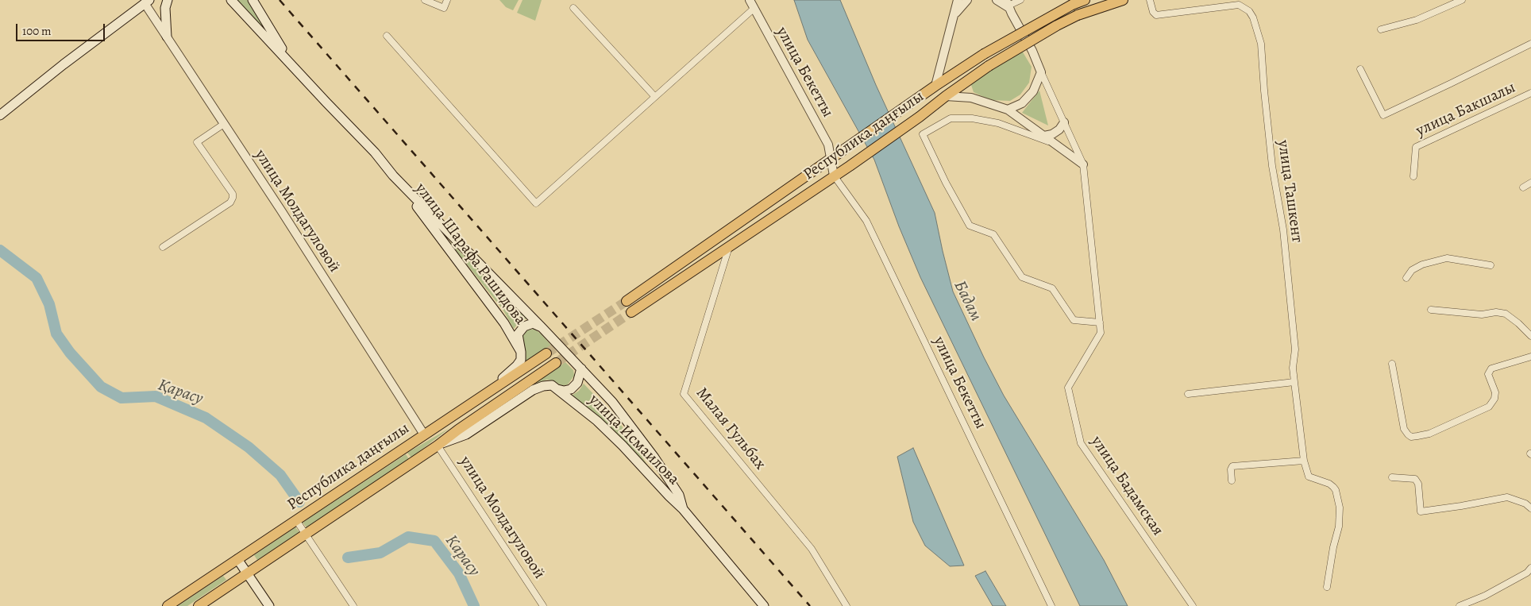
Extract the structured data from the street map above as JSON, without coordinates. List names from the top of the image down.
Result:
{
  "streets": {
    "main road": ["Республика даңғылы", "улица Шарафа Рашидова", "улица Исмаилова"],
    "street": [
      "улица Бекетты",
      "улица Бакшалы",
      "улица Ташкент",
      "улица Молдагуловой",
      "Малая Гульбах",
      "улица Бадамская"
    ]
  },
  "crossings": [
    ["улица Бекетты", "Республика даңғылы"],
    ["Республика даңғылы", "улица Молдагуловой"],
    ["Республика даңғылы", "Малая Гульбах"],
    ["улица Шарафа Рашидова", "улица Исмаилова"]
  ],
  "water": ["Бадам", "Қарасу", "Карасу"],
  "scale_bar": "100 m"
}
